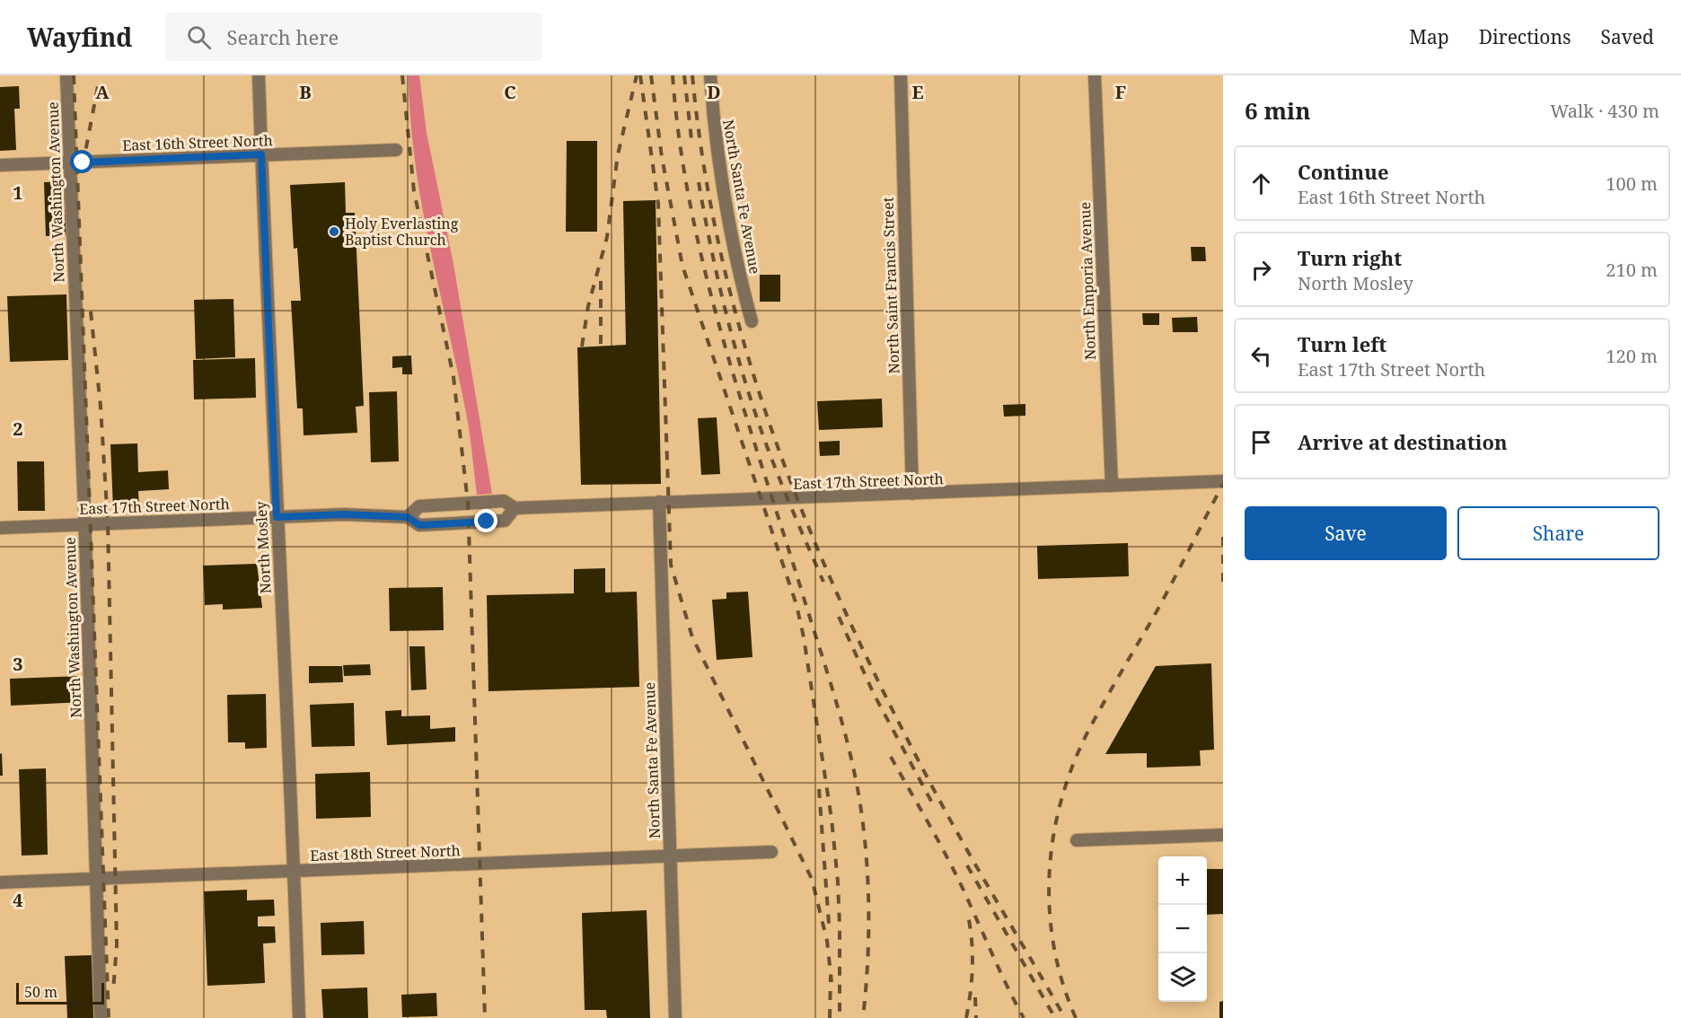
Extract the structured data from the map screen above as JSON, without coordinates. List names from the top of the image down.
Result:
{
  "streets": {
    "street": [
      "East 16th Street North",
      "North Washington Avenue",
      "North Santa Fe Avenue",
      "North Emporia Avenue",
      "North Saint Francis Street",
      "East 17th Street North",
      "North Mosley",
      "East 18th Street North"
    ]
  },
  "crossings": [
    ["East 16th Street North", "North Washington Avenue"],
    ["East 16th Street North", "North Mosley"],
    ["North Washington Avenue", "East 17th Street North"],
    ["North Washington Avenue", "East 18th Street North"],
    ["North Santa Fe Avenue", "East 17th Street North"],
    ["North Santa Fe Avenue", "East 18th Street North"],
    ["North Emporia Avenue", "East 17th Street North"],
    ["North Saint Francis Street", "East 17th Street North"],
    ["East 17th Street North", "North Mosley"],
    ["North Mosley", "East 18th Street North"]
  ],
  "places": ["Holy Everlasting Baptist Church"],
  "scale_bar": "50 m",
  "page": {
    "header": "Wayfind",
    "search": "Search here",
    "nav": ["Map", "Directions", "Saved"],
    "heading": ["6 min", "Walk · 430 m"],
    "list": [
      ["Continue", "East 16th Street North", "100 m"],
      ["Turn right", "North Mosley", "210 m"],
      ["Turn left", "East 17th Street North", "120 m"],
      "Arrive at destination"
    ],
    "buttons": ["Save", "Share"],
    "map_buttons": ["+", "−"],
    "scale": "50 m"
  },
  "grid": {
    "columns": [
      "A",
      "B",
      "C",
      "D",
      "E",
      "F"
    ],
    "rows": [
      "1",
      "2",
      "3",
      "4"
    ]
  }
}
